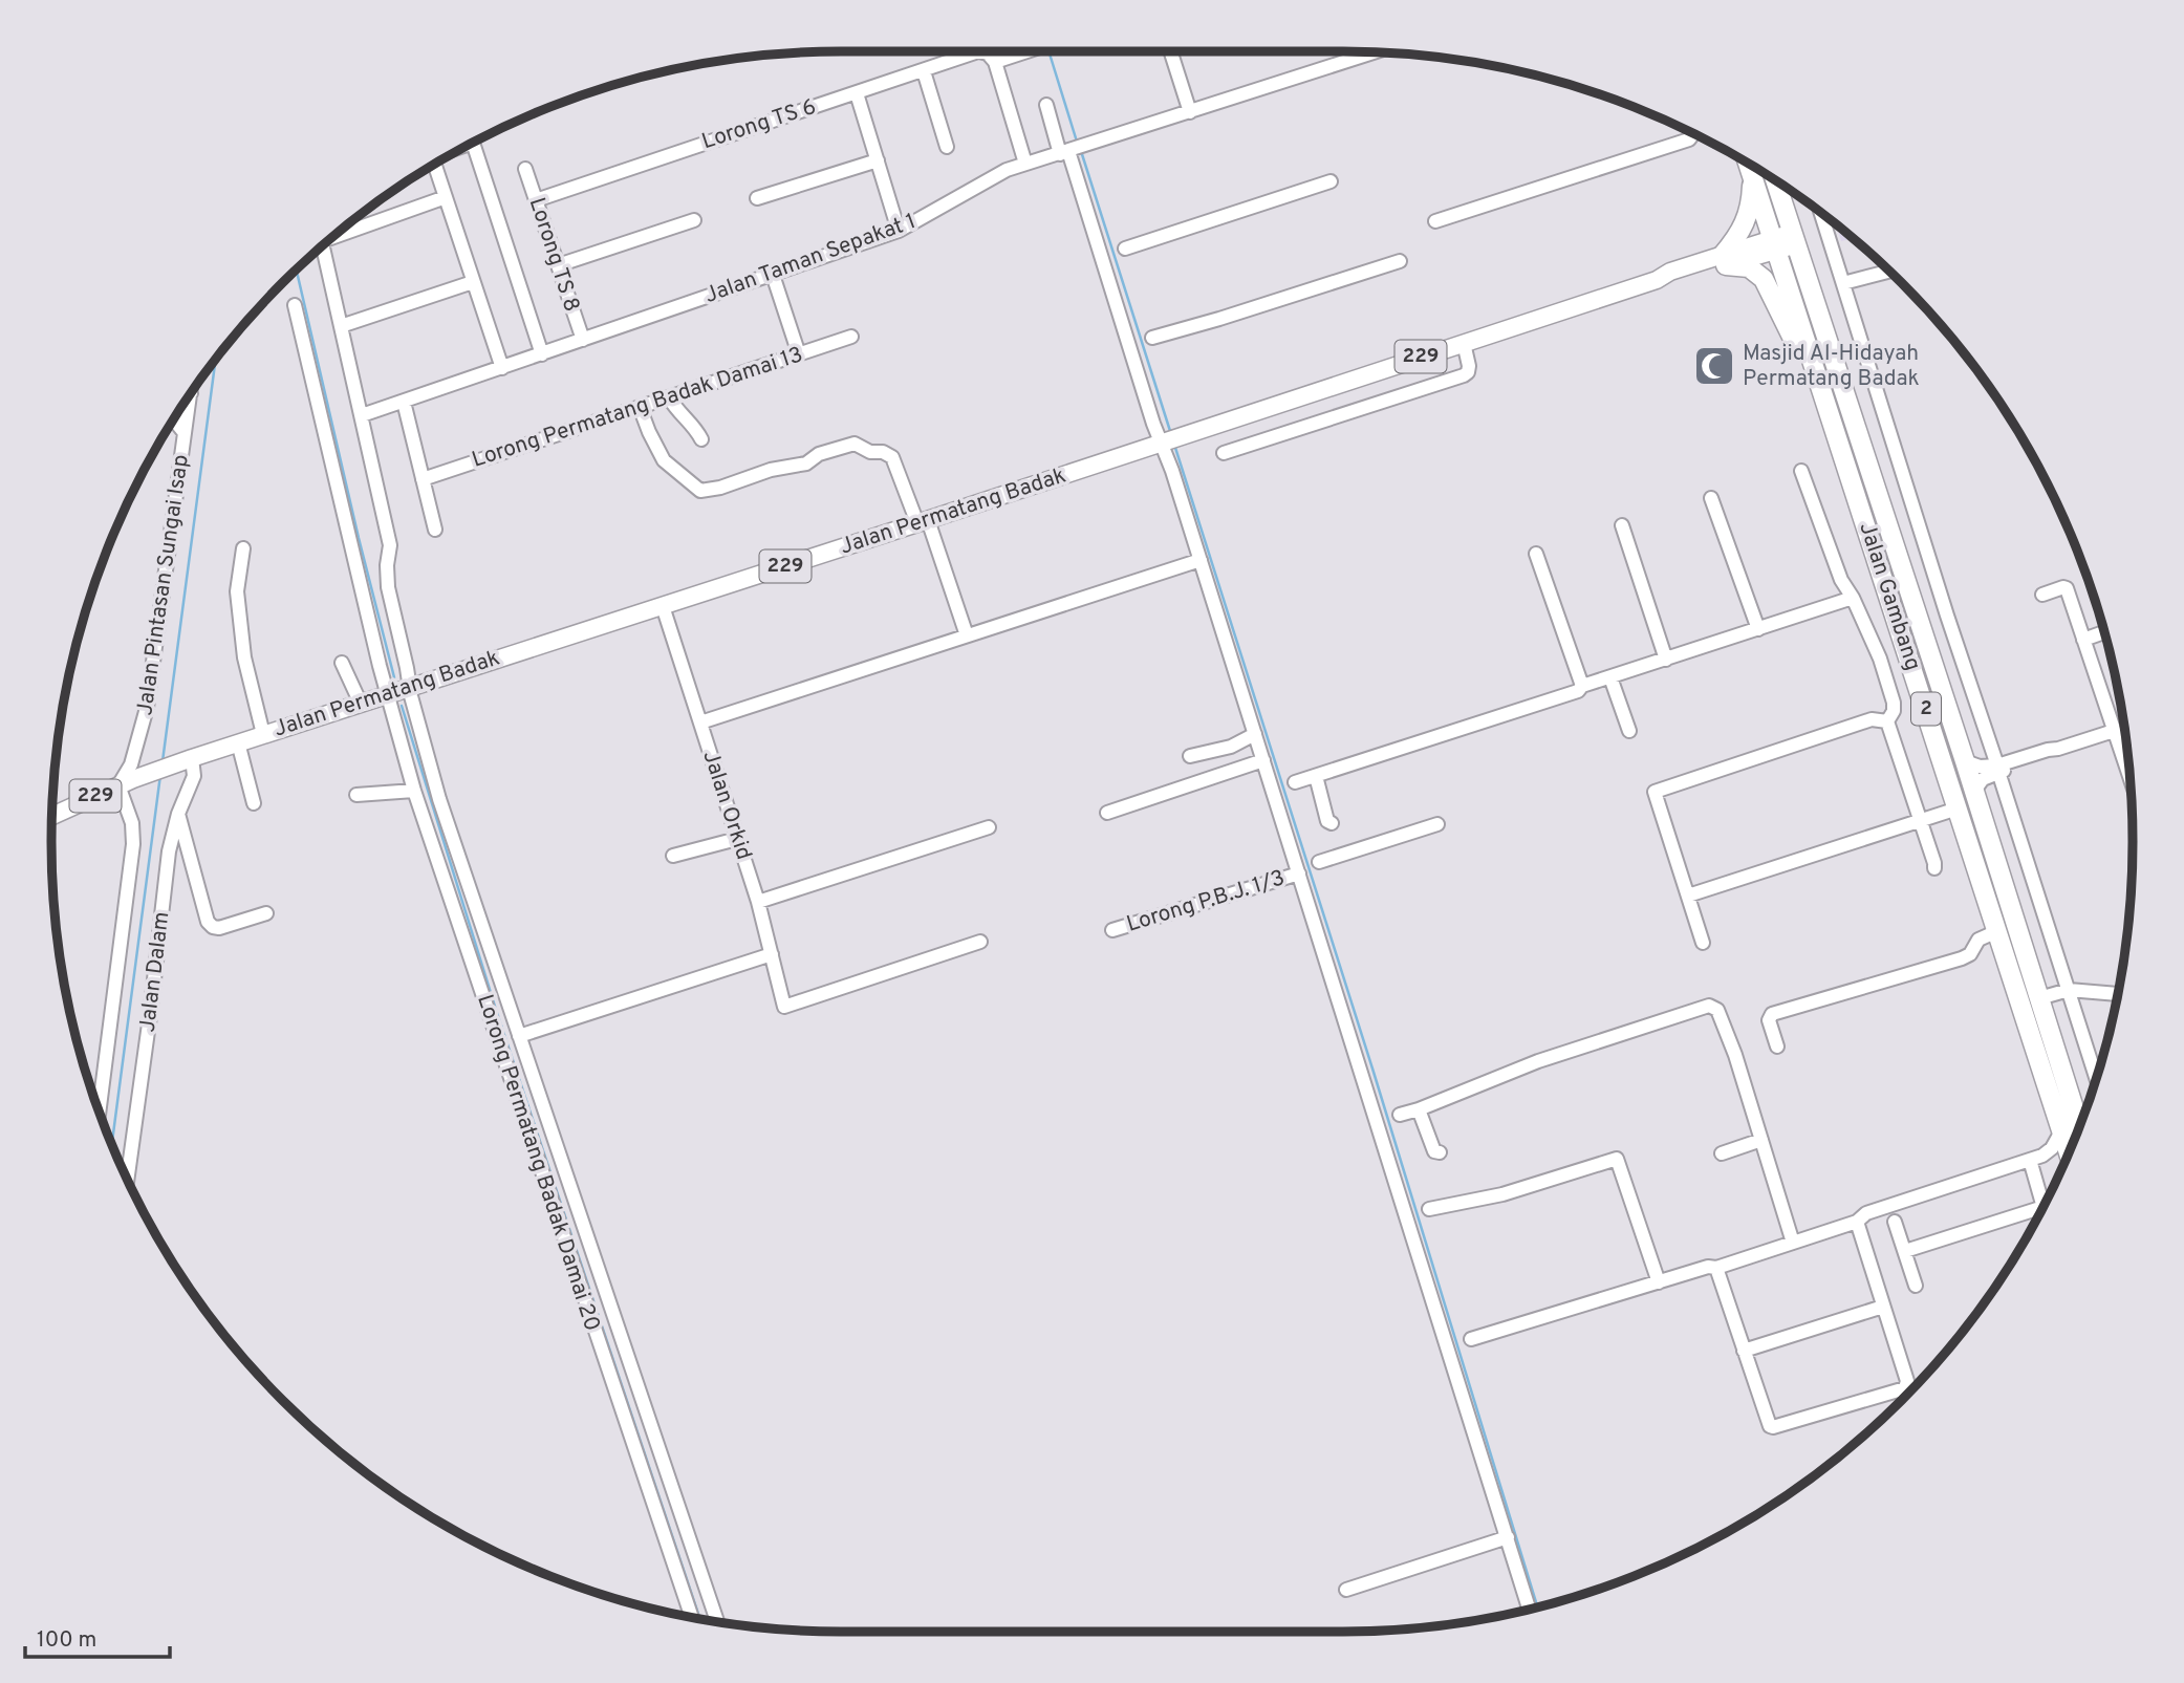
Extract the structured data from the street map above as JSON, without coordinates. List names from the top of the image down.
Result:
{
  "streets": {
    "highway": ["Jalan Gambang", "2"],
    "main road": ["229", "Jalan Permatang Badak"],
    "street": [
      "Lorong TS 6",
      "Lorong TS 8",
      "Jalan Taman Sepakat 1",
      "Lorong Permatang Badak Damai 13",
      "Jalan Pintasan Sungai Isap",
      "Jalan Orkid",
      "Lorong P.B.J. 1/3",
      "Jalan Dalam",
      "Lorong Permatang Badak Damai 20"
    ]
  },
  "crossings": [
    ["Lorong TS 6", "Lorong TS 8"],
    ["Lorong TS 8", "Jalan Taman Sepakat 1"],
    ["Jalan Permatang Badak", "Jalan Pintasan Sungai Isap"],
    ["Jalan Permatang Badak", "Jalan Gambang"],
    ["Jalan Permatang Badak", "Jalan Orkid"],
    ["Jalan Permatang Badak", "Jalan Dalam"],
    ["Jalan Permatang Badak", "Lorong Permatang Badak Damai 20"]
  ],
  "places": {
    "mosque": ["Masjid Al-Hidayah Permatang Badak"]
  },
  "scale_bar": "100 m"
}
